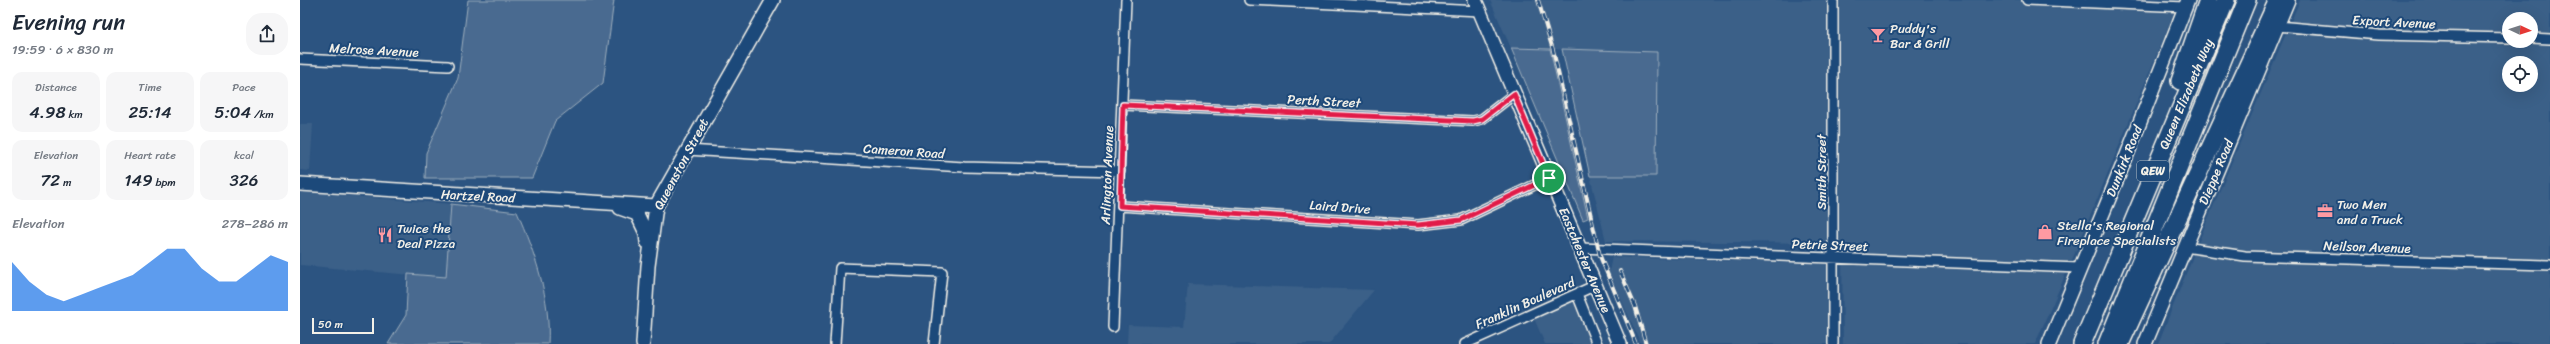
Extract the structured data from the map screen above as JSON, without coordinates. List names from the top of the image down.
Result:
{
  "streets": {
    "highway": ["Queen Elizabeth Way", "QEW"],
    "street": [
      "Export Avenue",
      "Melrose Avenue",
      "Perth Street",
      "Cameron Road",
      "Dunkirk Road",
      "Queenston Street",
      "Smith Street",
      "Dieppe Road",
      "Arlington Avenue",
      "Hartzel Road",
      "Laird Drive",
      "Petrie Street",
      "Neilson Avenue",
      "Eastchester Avenue",
      "Franklin Boulevard"
    ]
  },
  "crossings": [
    ["Export Avenue", "Dieppe Road"],
    ["Perth Street", "Arlington Avenue"],
    ["Perth Street", "Eastchester Avenue"],
    ["Cameron Road", "Queenston Street"],
    ["Cameron Road", "Arlington Avenue"],
    ["Dunkirk Road", "Petrie Street"],
    ["Queenston Street", "Hartzel Road"],
    ["Smith Street", "Petrie Street"],
    ["Dieppe Road", "Neilson Avenue"],
    ["Arlington Avenue", "Laird Drive"],
    ["Laird Drive", "Eastchester Avenue"],
    ["Petrie Street", "Eastchester Avenue"],
    ["Eastchester Avenue", "Franklin Boulevard"]
  ],
  "places": {
    "bar": ["Puddy's Bar & Grill"],
    "office": ["Two Men and a Truck"],
    "shop": ["Stella's Regional Fireplace Specialists"],
    "restaurant": ["Twice the Deal Pizza"]
  },
  "scale_bar": "50 m",
  "north": "right",
  "page": {
    "heading": ["Evening run", "19:59 · 6 × 830 m"],
    "stats": [
      ["Distance", "4.98 km"],
      ["Time", "25:14"],
      ["Pace", "5:04 /km"],
      ["Elevation", "72 m"],
      ["Heart rate", "149 bpm"],
      ["kcal", "326"]
    ],
    "chart": ["Elevation", "278–286 m"],
    "scale": "50 m"
  }
}
